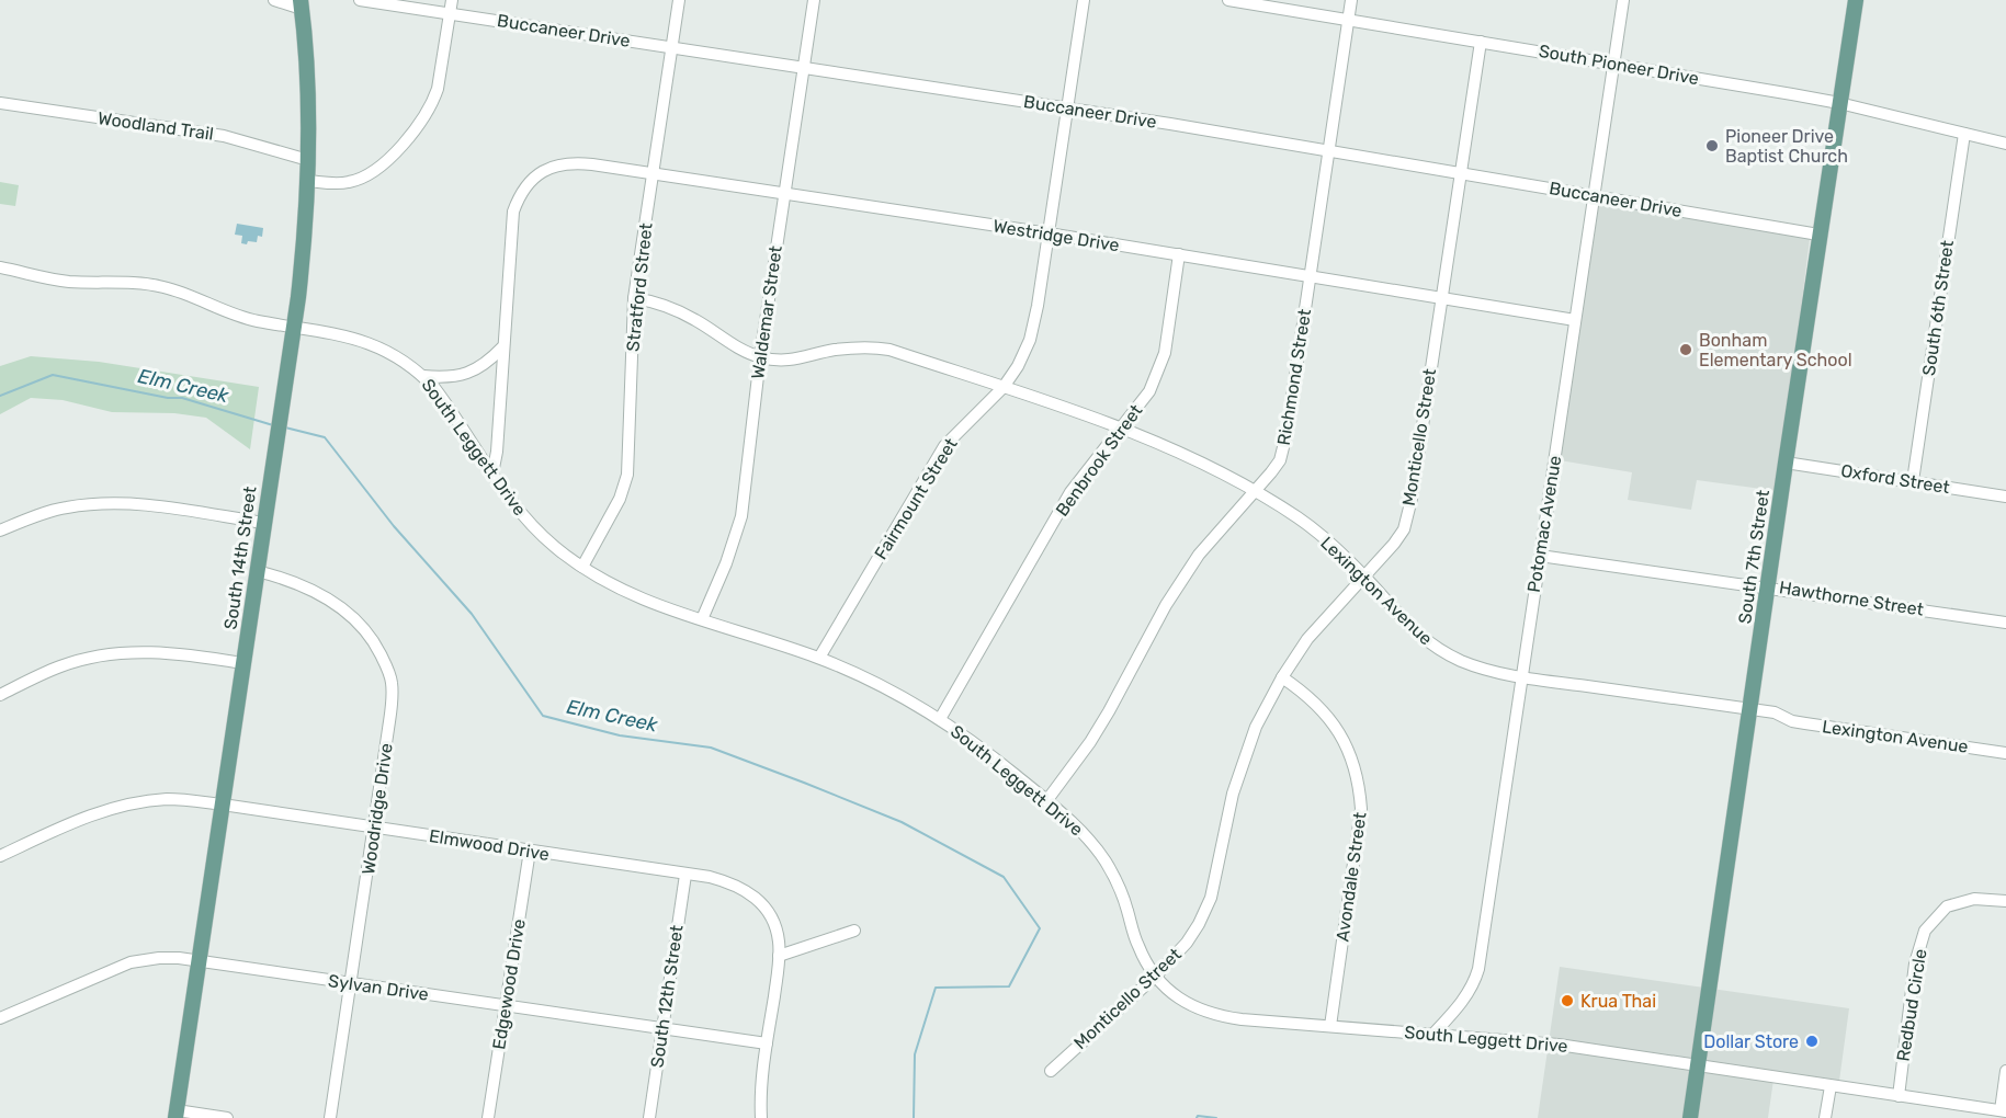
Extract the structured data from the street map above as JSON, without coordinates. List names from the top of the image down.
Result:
{
  "streets": {
    "main road": ["South 7th Street", "South 14th Street"],
    "street": [
      "Buccaneer Drive",
      "South Pioneer Drive",
      "Woodland Trail",
      "Westridge Drive",
      "Stratford Street",
      "South 6th Street",
      "Waldemar Street",
      "Richmond Street",
      "Monticello Street",
      "South Leggett Drive",
      "Benbrook Street",
      "Oxford Street",
      "Fairmount Street",
      "Potomac Avenue",
      "Lexington Avenue",
      "Hawthorne Street",
      "Woodridge Drive",
      "Elmwood Drive",
      "Avondale Street",
      "Edgewood Drive",
      "Sylvan Drive",
      "South 12th Street",
      "Redbud Circle"
    ]
  },
  "crossings": [
    ["Buccaneer Drive", "Stratford Street"],
    ["Buccaneer Drive", "Waldemar Street"],
    ["Buccaneer Drive", "Richmond Street"],
    ["Buccaneer Drive", "Monticello Street"],
    ["Buccaneer Drive", "Fairmount Street"],
    ["Buccaneer Drive", "Potomac Avenue"],
    ["Buccaneer Drive", "South 7th Street"],
    ["South Pioneer Drive", "South 6th Street"],
    ["South Pioneer Drive", "Richmond Street"],
    ["South Pioneer Drive", "Monticello Street"],
    ["South Pioneer Drive", "Potomac Avenue"],
    ["South Pioneer Drive", "South 7th Street"],
    ["Woodland Trail", "South 14th Street"],
    ["Westridge Drive", "Stratford Street"],
    ["Westridge Drive", "Waldemar Street"],
    ["Westridge Drive", "Richmond Street"],
    ["Westridge Drive", "Monticello Street"],
    ["Westridge Drive", "Benbrook Street"],
    ["Westridge Drive", "Fairmount Street"],
    ["Westridge Drive", "Potomac Avenue"],
    ["Stratford Street", "South Leggett Drive"],
    ["Stratford Street", "Lexington Avenue"],
    ["South 6th Street", "Oxford Street"],
    ["Waldemar Street", "South Leggett Drive"],
    ["Waldemar Street", "Lexington Avenue"],
    ["Richmond Street", "South Leggett Drive"],
    ["Richmond Street", "Lexington Avenue"],
    ["Monticello Street", "South Leggett Drive"],
    ["Monticello Street", "Lexington Avenue"],
    ["Monticello Street", "Avondale Street"],
    ["South Leggett Drive", "Benbrook Street"],
    ["South Leggett Drive", "Fairmount Street"],
    ["South Leggett Drive", "Potomac Avenue"],
    ["South Leggett Drive", "South 7th Street"],
    ["South Leggett Drive", "South 14th Street"],
    ["South Leggett Drive", "Avondale Street"],
    ["South Leggett Drive", "Redbud Circle"],
    ["Benbrook Street", "Lexington Avenue"],
    ["Oxford Street", "South 7th Street"],
    ["Fairmount Street", "Lexington Avenue"],
    ["Potomac Avenue", "Lexington Avenue"],
    ["Potomac Avenue", "Hawthorne Street"],
    ["South 7th Street", "Lexington Avenue"],
    ["South 7th Street", "Hawthorne Street"],
    ["South 14th Street", "Woodridge Drive"],
    ["South 14th Street", "Elmwood Drive"],
    ["South 14th Street", "Sylvan Drive"],
    ["Woodridge Drive", "Elmwood Drive"],
    ["Woodridge Drive", "Sylvan Drive"],
    ["Elmwood Drive", "Edgewood Drive"],
    ["Elmwood Drive", "Sylvan Drive"],
    ["Elmwood Drive", "South 12th Street"],
    ["Edgewood Drive", "Sylvan Drive"],
    ["Sylvan Drive", "South 12th Street"]
  ],
  "water": ["Elm Creek"],
  "places": [
    "Pioneer Drive Baptist Church",
    "Bonham Elementary School",
    "Krua Thai",
    "Dollar Store"
  ]
}
